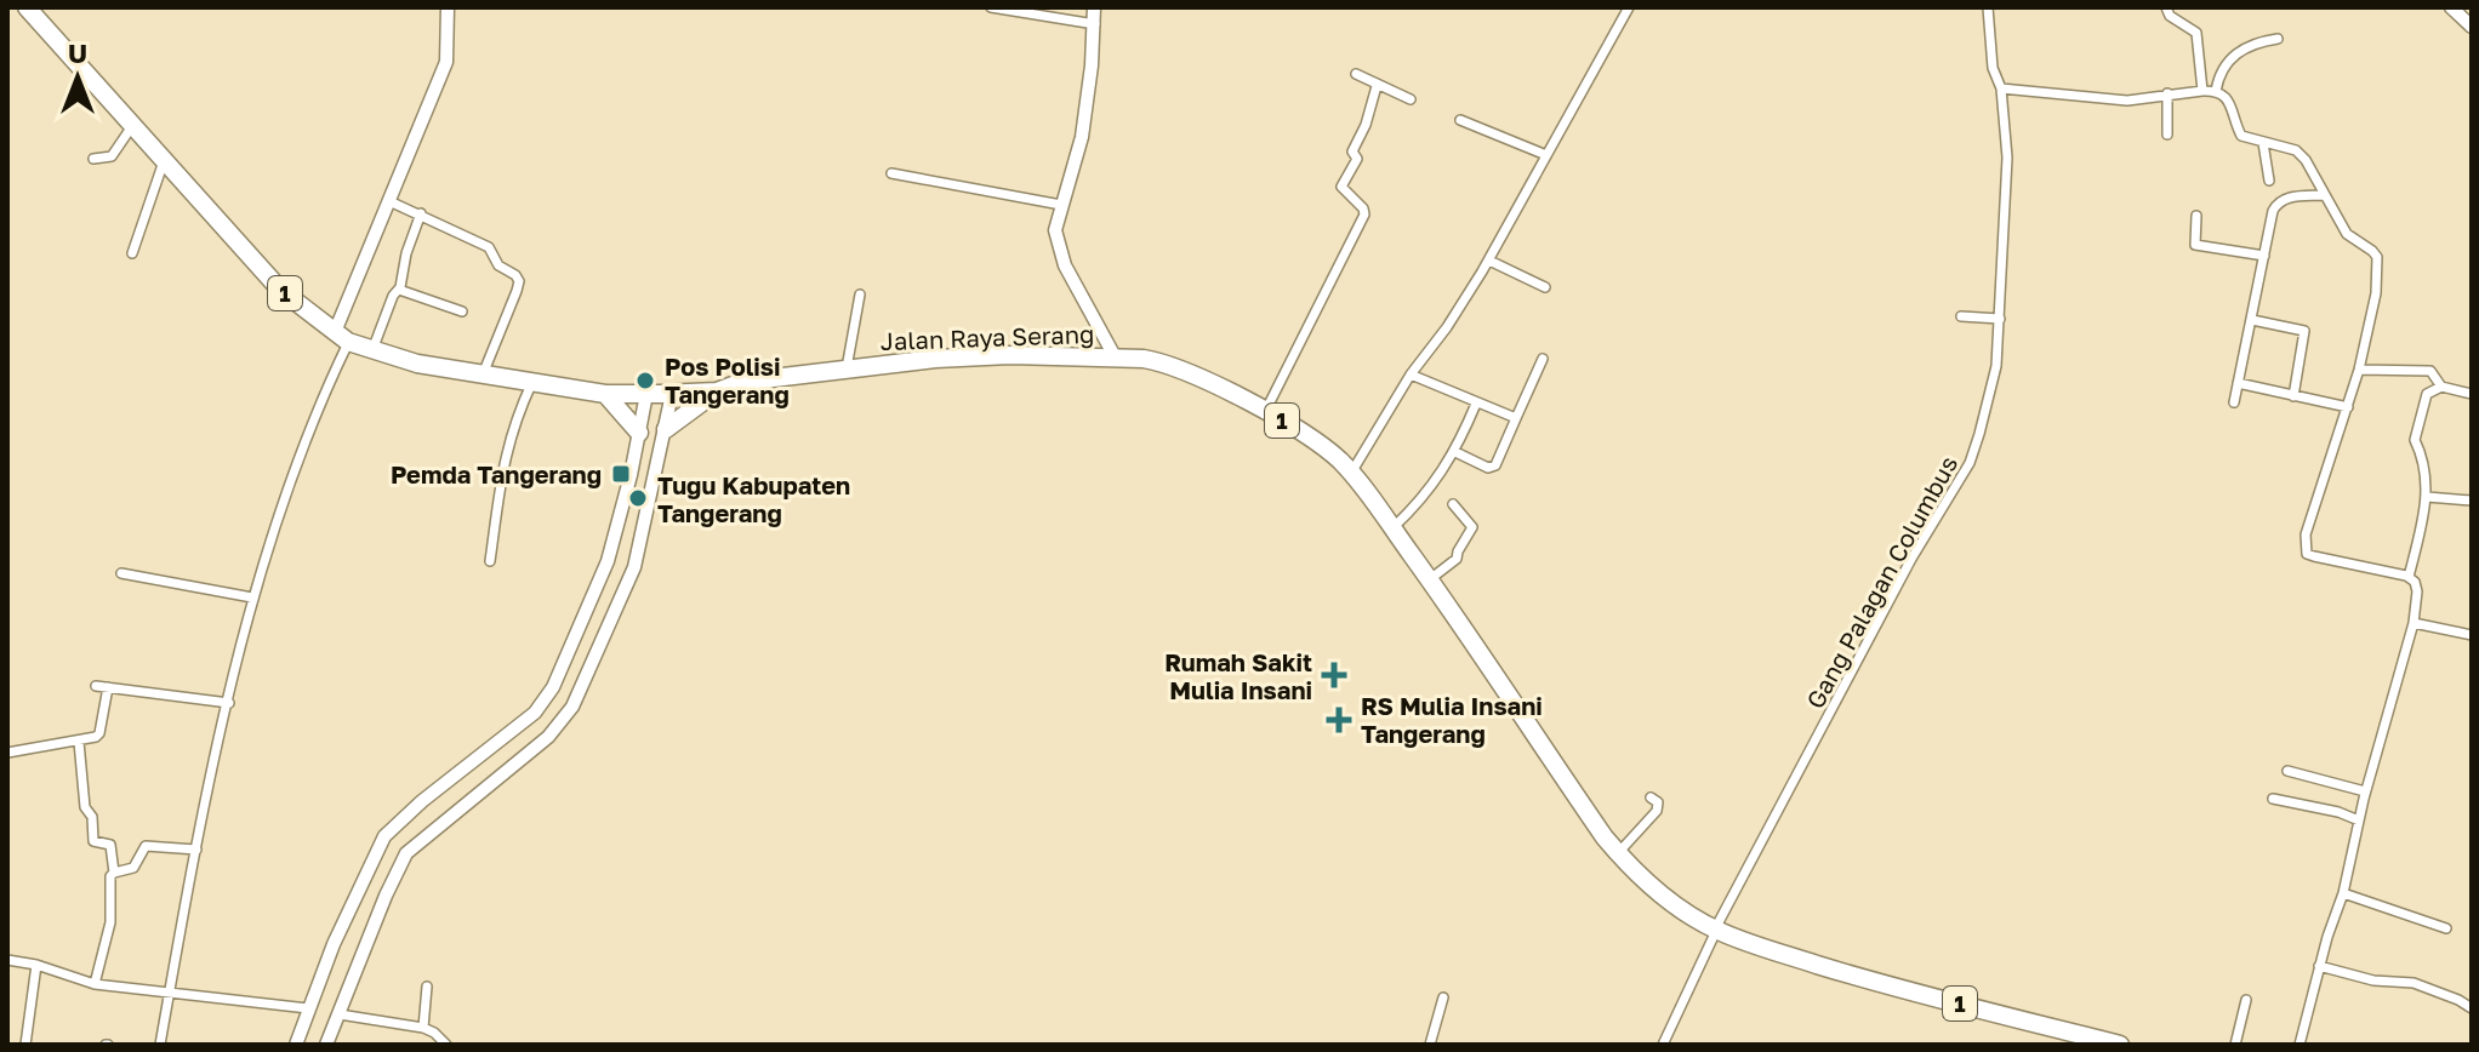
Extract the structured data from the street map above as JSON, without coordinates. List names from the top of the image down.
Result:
{
  "streets": {
    "highway": ["1", "Jalan Raya Serang"],
    "street": ["Gang Palagan Columbus"]
  },
  "crossings": [
    ["Jalan Raya Serang", "Gang Palagan Columbus"]
  ],
  "places": {
    "other": ["Pos Polisi Tangerang", "Tugu Kabupaten Tangerang"],
    "transit": ["Pemda Tangerang"],
    "health": ["Rumah Sakit Mulia Insani", "RS Mulia Insani Tangerang"]
  },
  "north": "top"
}
